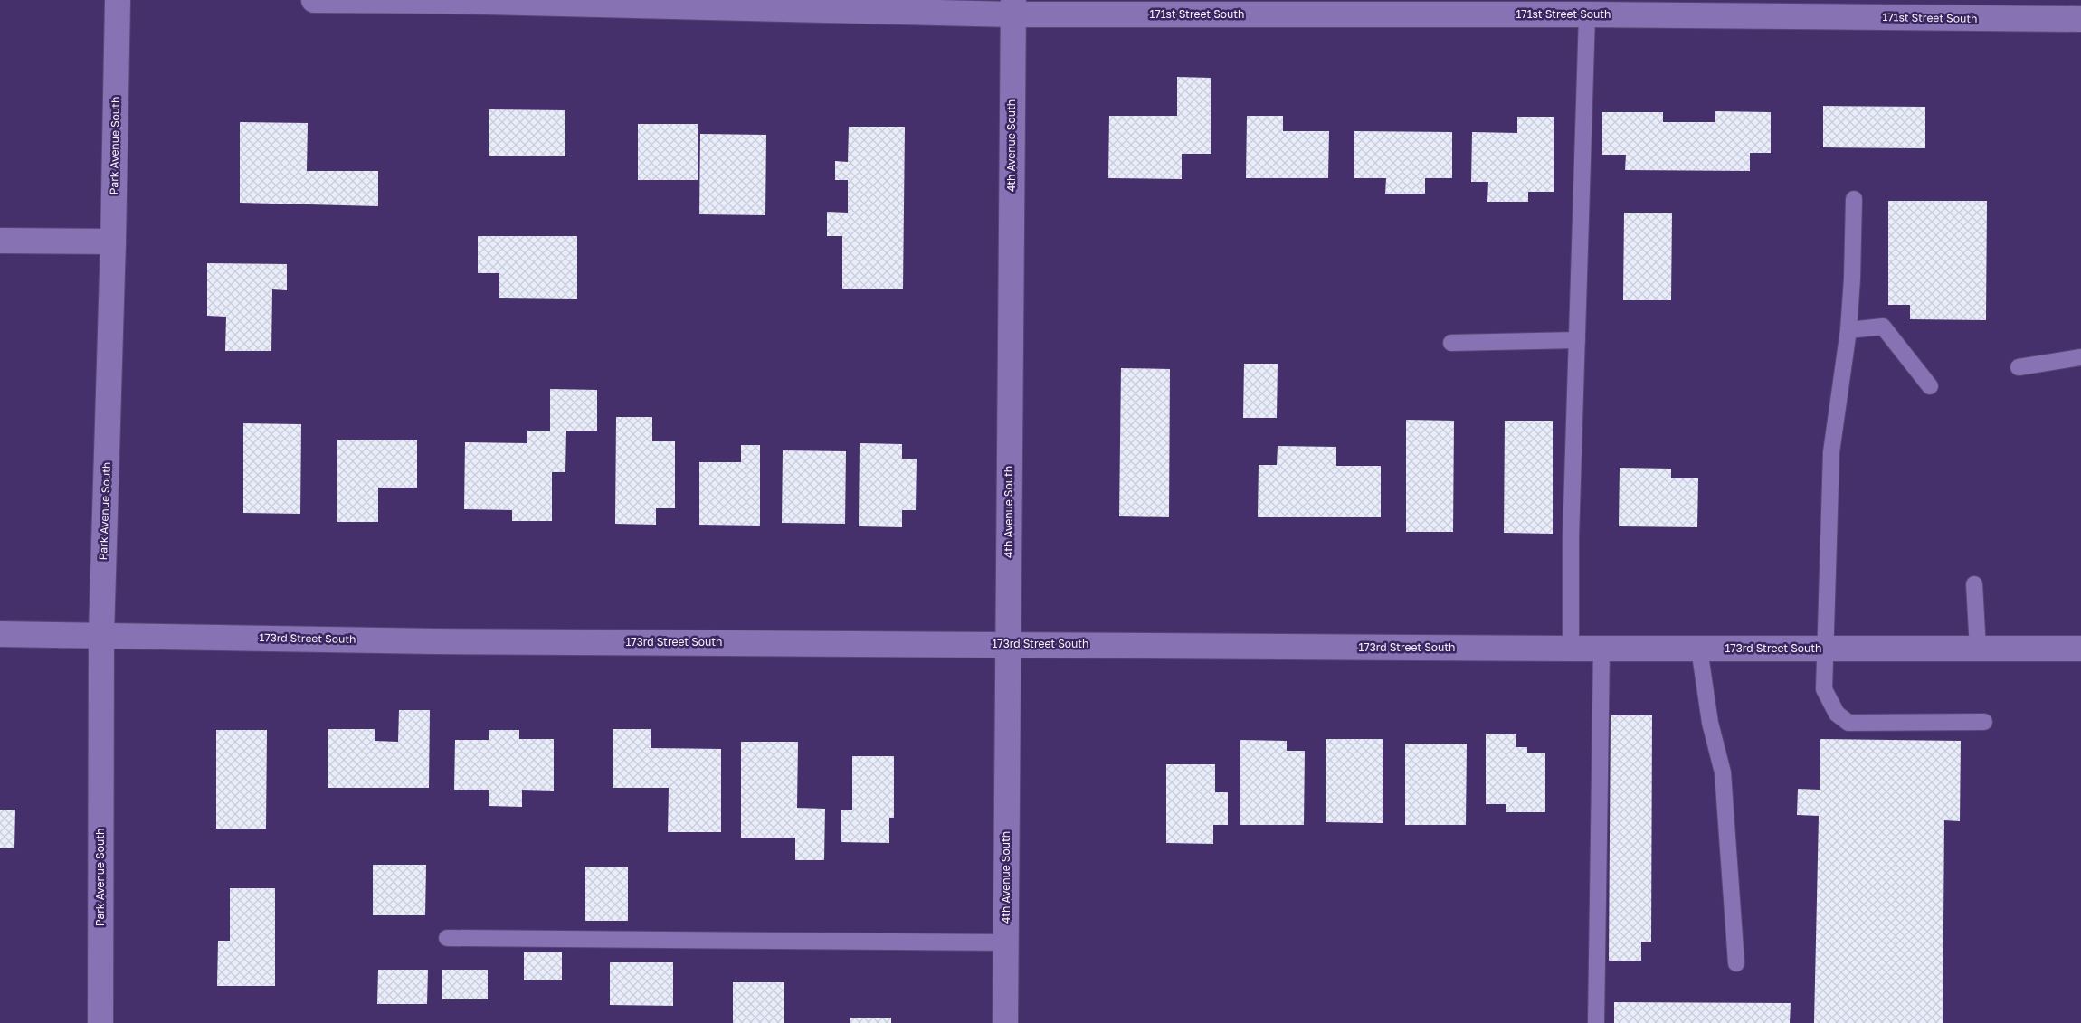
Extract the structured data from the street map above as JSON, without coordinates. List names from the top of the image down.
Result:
{
  "streets": {
    "street": [
      "171st Street South",
      "Park Avenue South",
      "4th Avenue South",
      "173rd Street South"
    ]
  },
  "crossings": [
    ["171st Street South", "4th Avenue South"],
    ["Park Avenue South", "173rd Street South"],
    ["4th Avenue South", "173rd Street South"]
  ]
}
